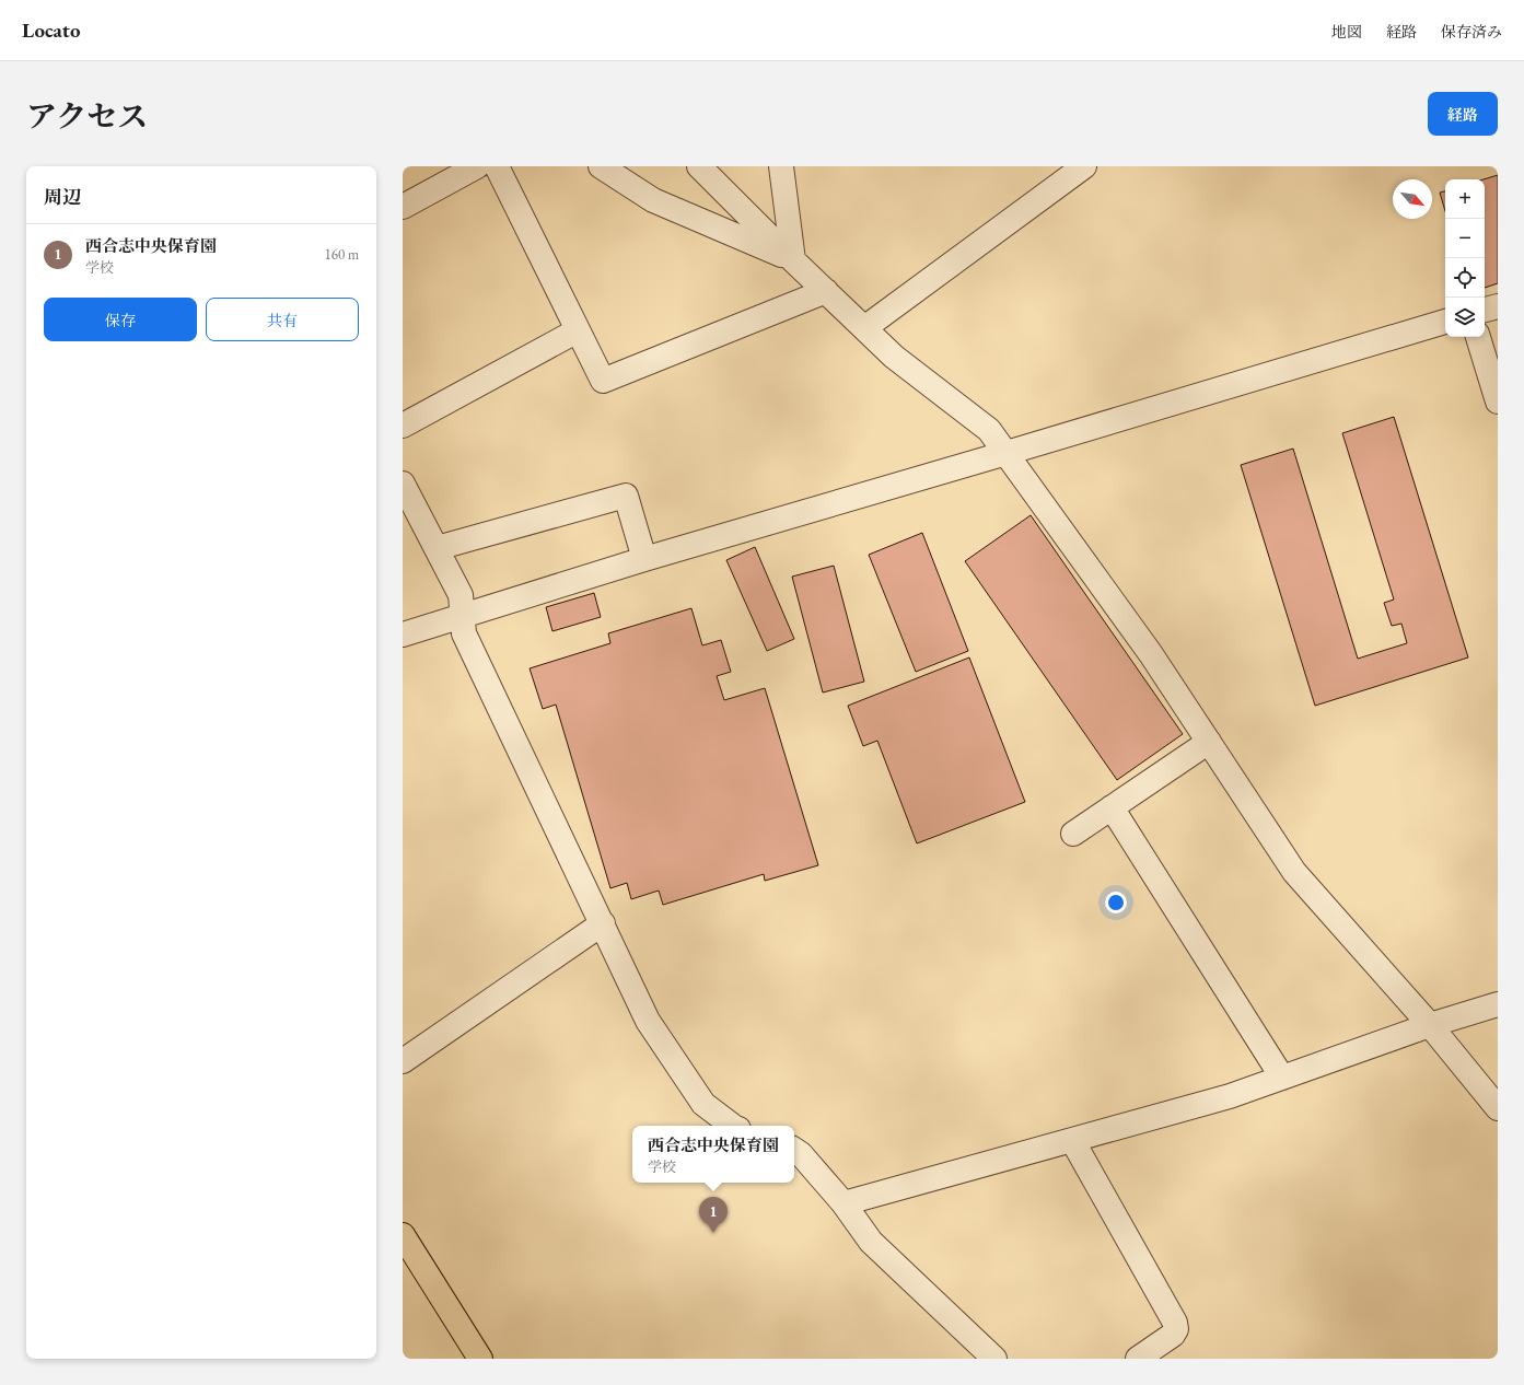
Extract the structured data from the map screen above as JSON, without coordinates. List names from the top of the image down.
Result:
{
  "north": "bottom right",
  "page": {
    "header": "Locato",
    "nav": ["地図", "経路", "保存済み"],
    "title": "アクセス",
    "buttons": [
      "経路",
      ["保存", "共有"]
    ],
    "heading": "周辺",
    "map_buttons": ["+", "−"],
    "list": [
      {
        "mark": "1",
        "name": "西合志中央保育園",
        "note": "学校",
        "value": "160 m"
      }
    ],
    "popup": ["西合志中央保育園", "学校"],
    "pins": "1"
  }
}
